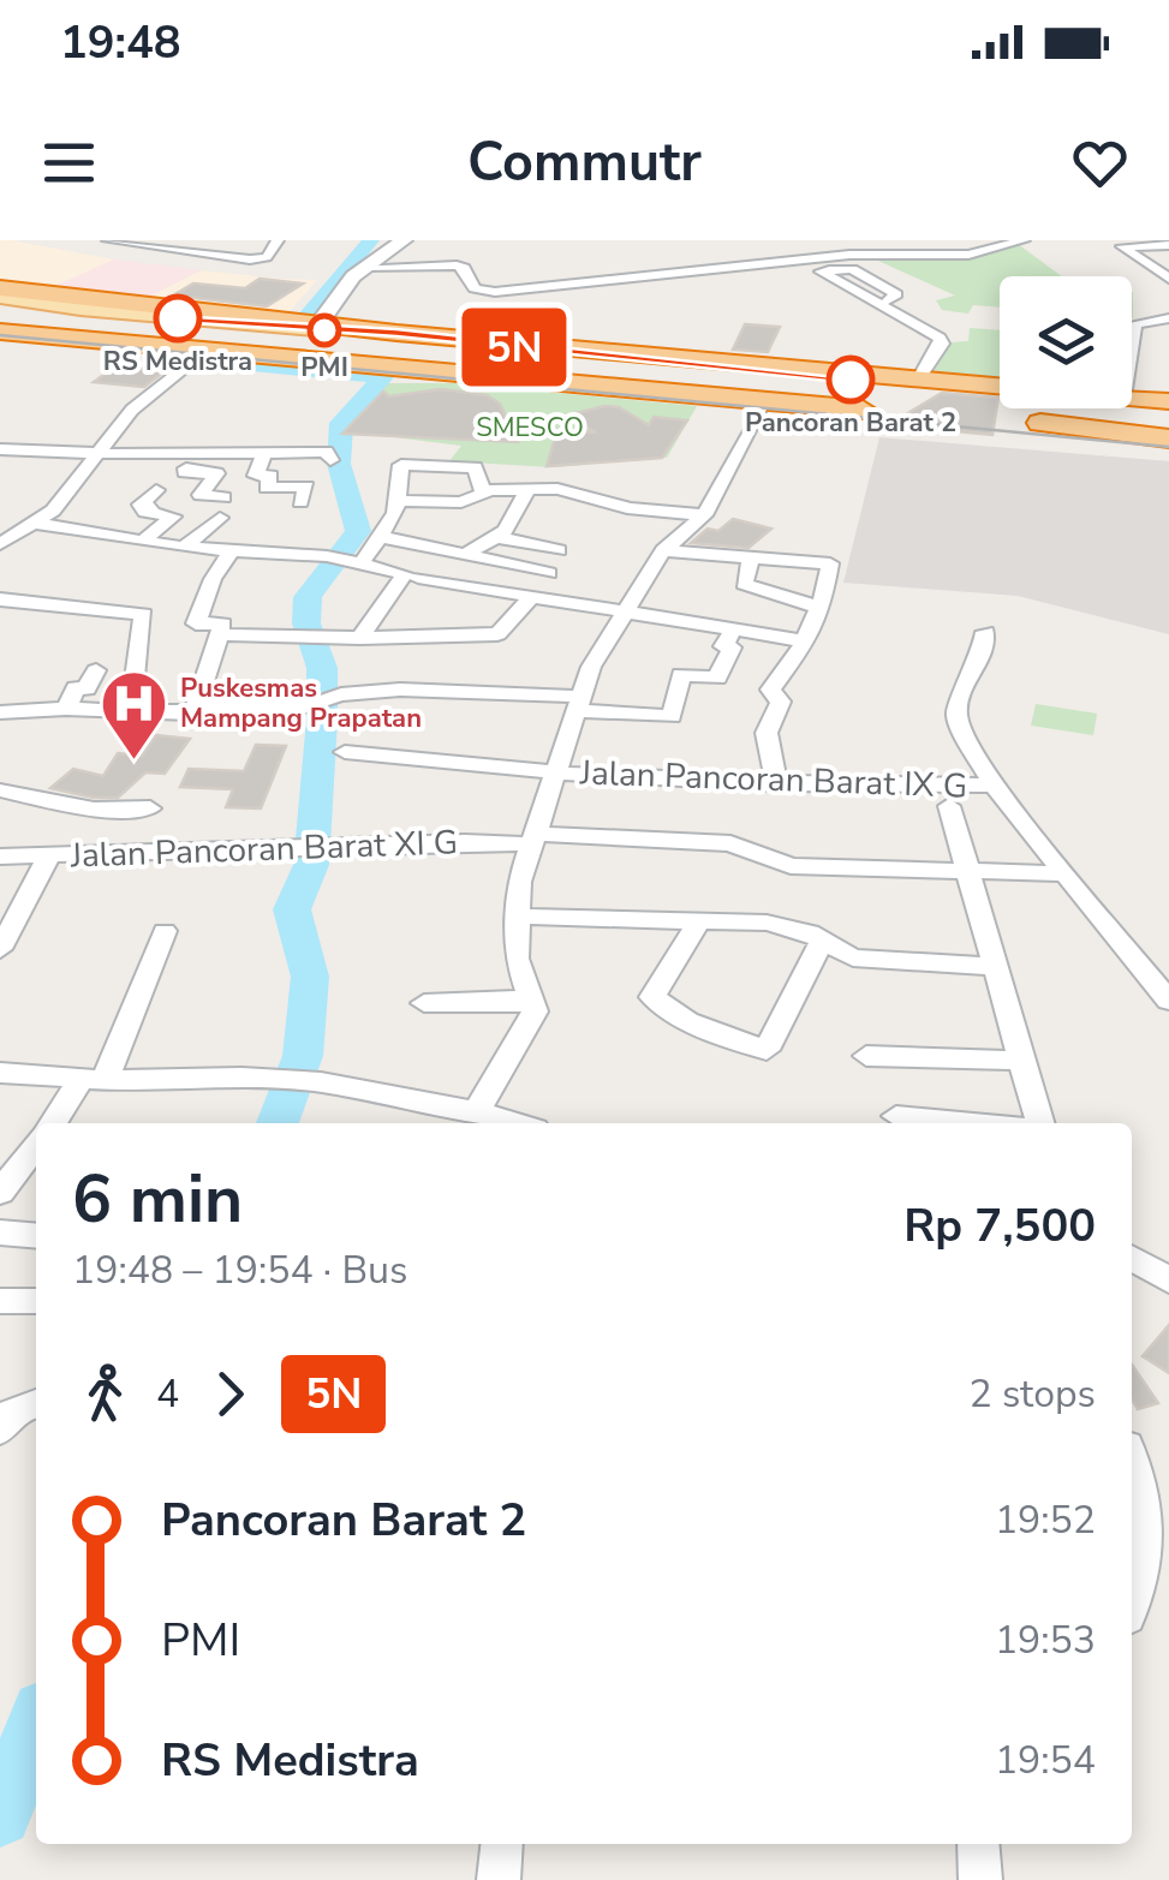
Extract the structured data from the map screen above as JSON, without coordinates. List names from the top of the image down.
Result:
{
  "streets": {
    "street": ["Jalan Pancoran Barat IX G", "Jalan Pancoran Barat XI G"]
  },
  "parks": ["SMESCO"],
  "places": {
    "other": ["RS Medistra", "PMI", "Pancoran Barat 2"],
    "hospital": ["Puskesmas Mampang Prapatan"]
  },
  "lines": ["bus line 5N"],
  "page": {
    "status": "19:48",
    "header": "Commutr",
    "on_map": "5N",
    "heading": ["6 min", "19:48 – 19:54 · Bus", "Rp 7,500"],
    "legs": ["4", "5N", "2 stops"],
    "list": [
      {
        "name": "Pancoran Barat 2",
        "value": "19:52"
      },
      {
        "name": "PMI",
        "value": "19:53"
      },
      {
        "name": "RS Medistra",
        "value": "19:54"
      }
    ]
  }
}
